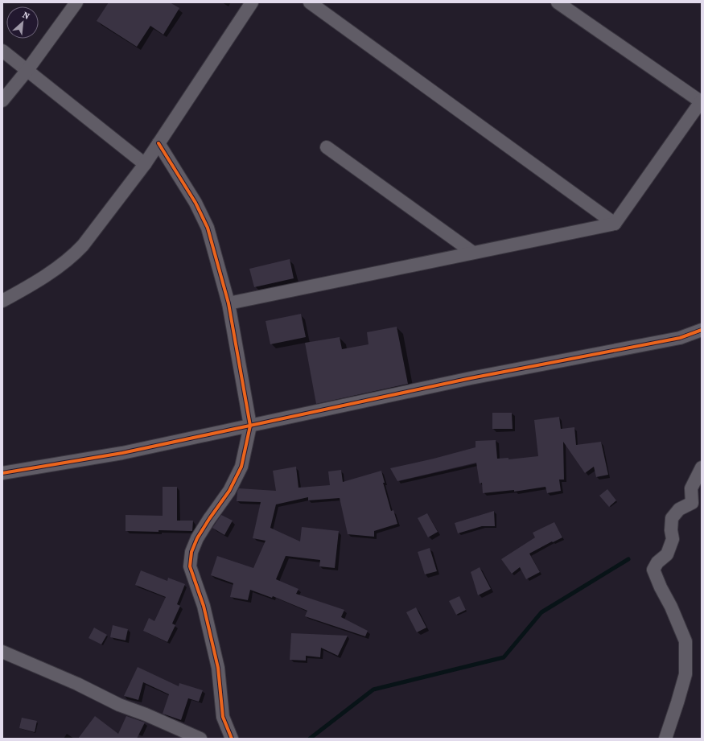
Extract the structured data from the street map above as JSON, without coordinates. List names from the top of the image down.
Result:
{
  "north": "top right"
}
